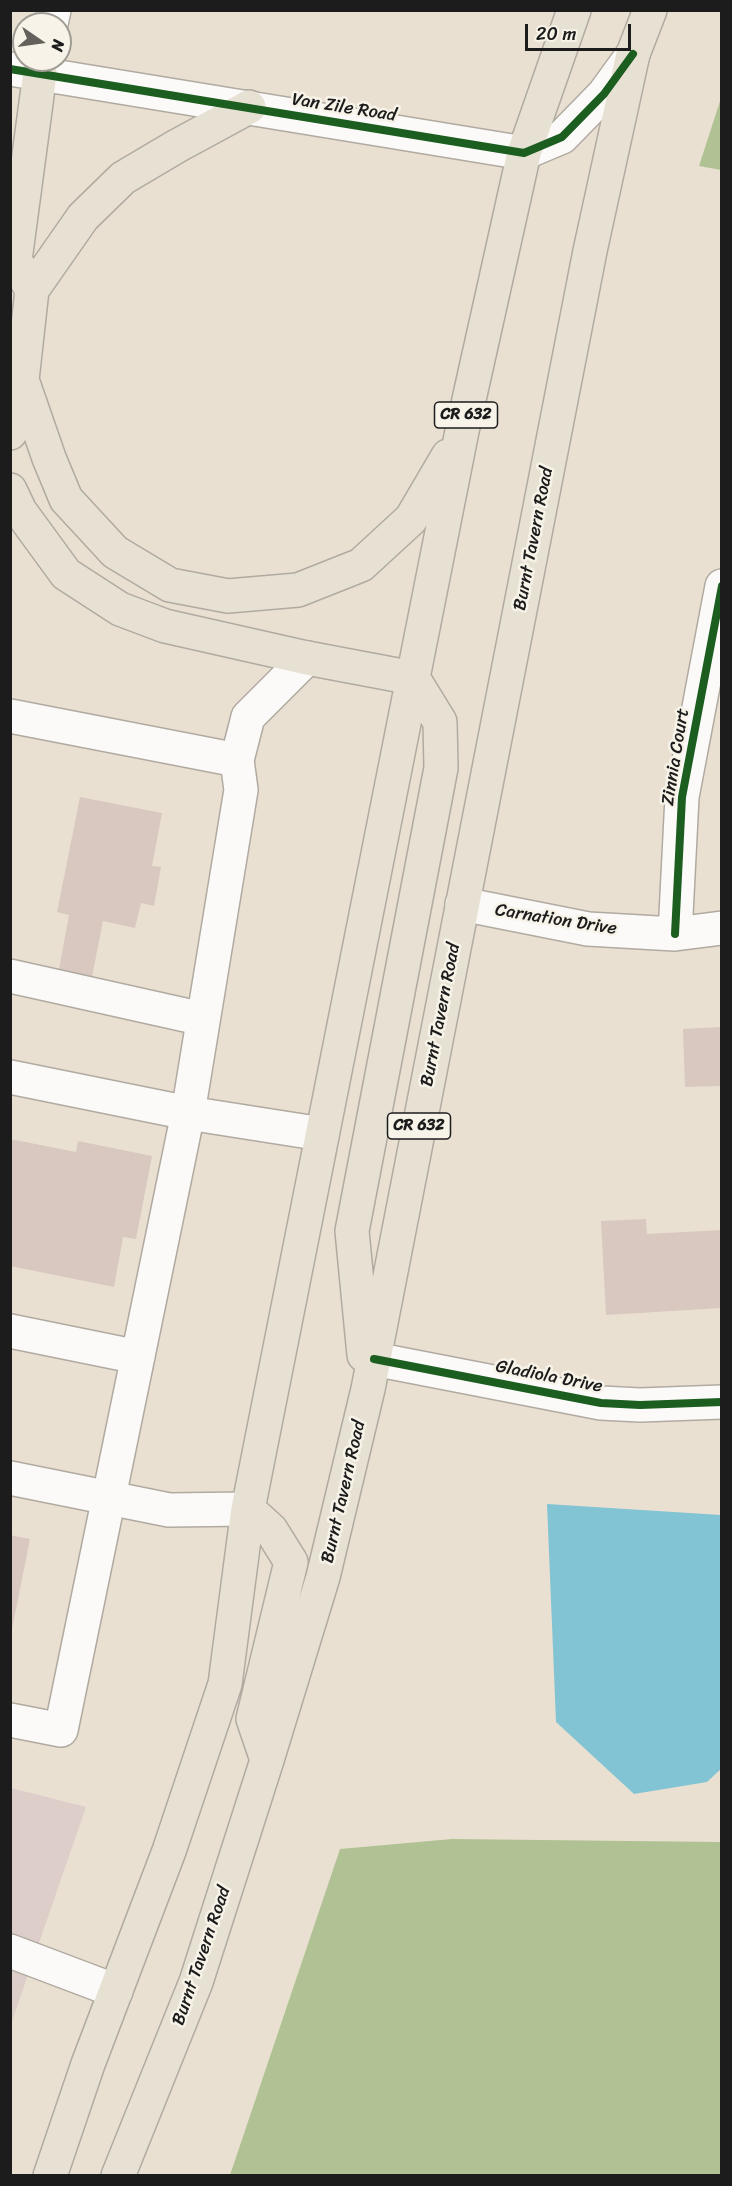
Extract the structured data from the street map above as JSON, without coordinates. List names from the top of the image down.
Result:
{
  "streets": {
    "main road": ["CR 632", "Burnt Tavern Road"],
    "street": [
      "Van Zile Road",
      "Zinnia Court",
      "Carnation Drive",
      "Gladiola Drive"
    ]
  },
  "crossings": [
    ["Van Zile Road", "CR 632"],
    ["Burnt Tavern Road", "Carnation Drive"],
    ["Burnt Tavern Road", "Gladiola Drive"],
    ["Zinnia Court", "Carnation Drive"]
  ],
  "scale_bar": "20 m",
  "north": "right"
}
